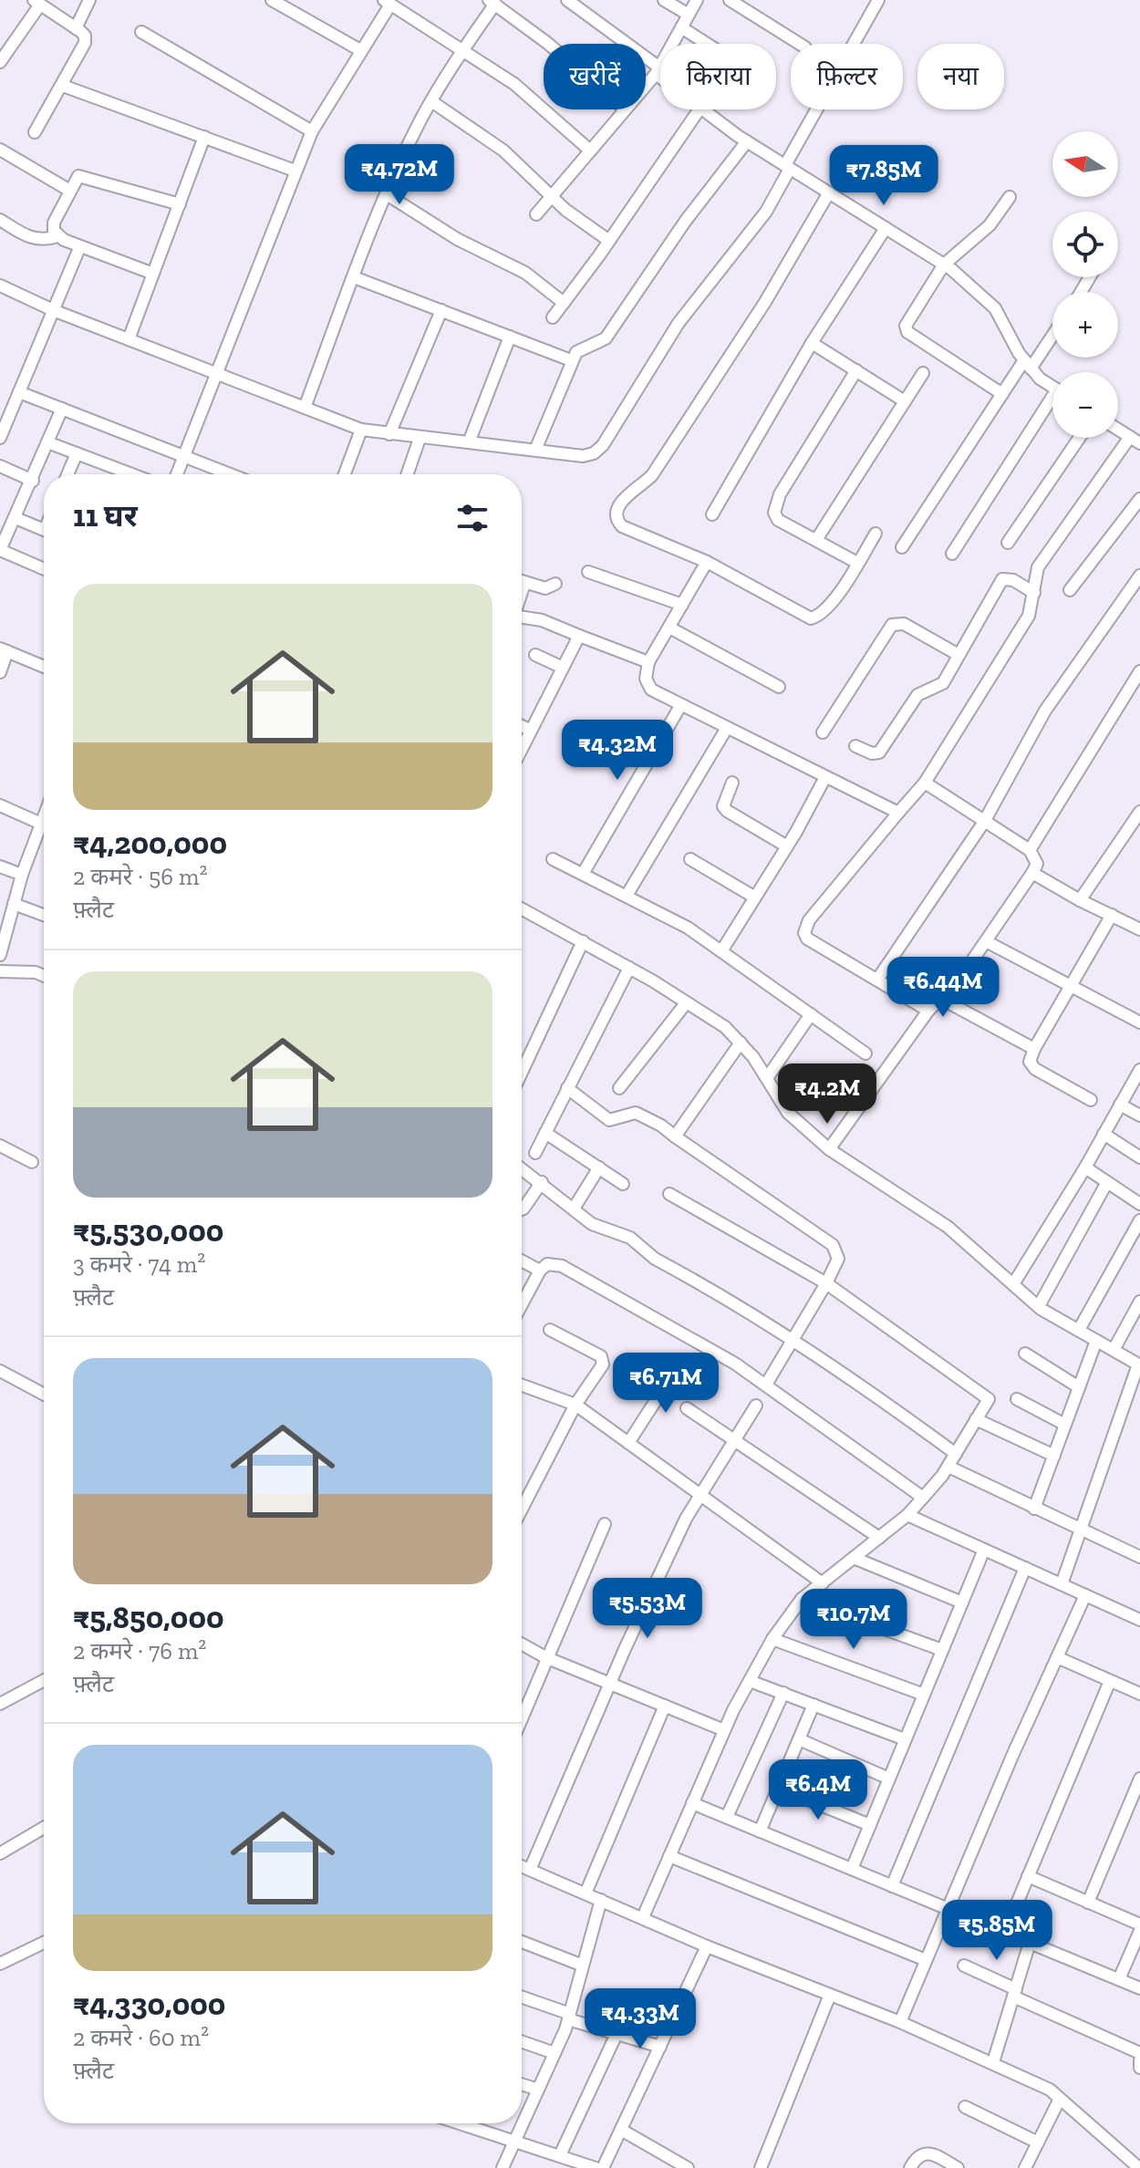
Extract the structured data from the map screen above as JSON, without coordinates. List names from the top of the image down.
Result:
{
  "north": "left",
  "page": {
    "chip": [
      "खरीदें",
      "किराया",
      "फ़िल्टर",
      "नया"
    ],
    "map_buttons": ["+", "−"],
    "price": [
      "₹4.72M",
      "₹7.85M",
      "₹4.32M",
      "₹6.44M",
      "₹4.2M",
      "₹6.71M",
      "₹5.53M",
      "₹10.7M",
      "₹6.4M",
      "₹5.85M",
      "₹4.33M"
    ],
    "heading": "11 घर",
    "list": [
      {
        "name": "₹4,200,000",
        "note": "2 कमरे · 56 m² · फ़्लैट"
      },
      {
        "name": "₹5,530,000",
        "note": "3 कमरे · 74 m² · फ़्लैट"
      },
      {
        "name": "₹5,850,000",
        "note": "2 कमरे · 76 m² · फ़्लैट"
      },
      {
        "name": "₹4,330,000",
        "note": "2 कमरे · 60 m² · फ़्लैट"
      }
    ]
  }
}
